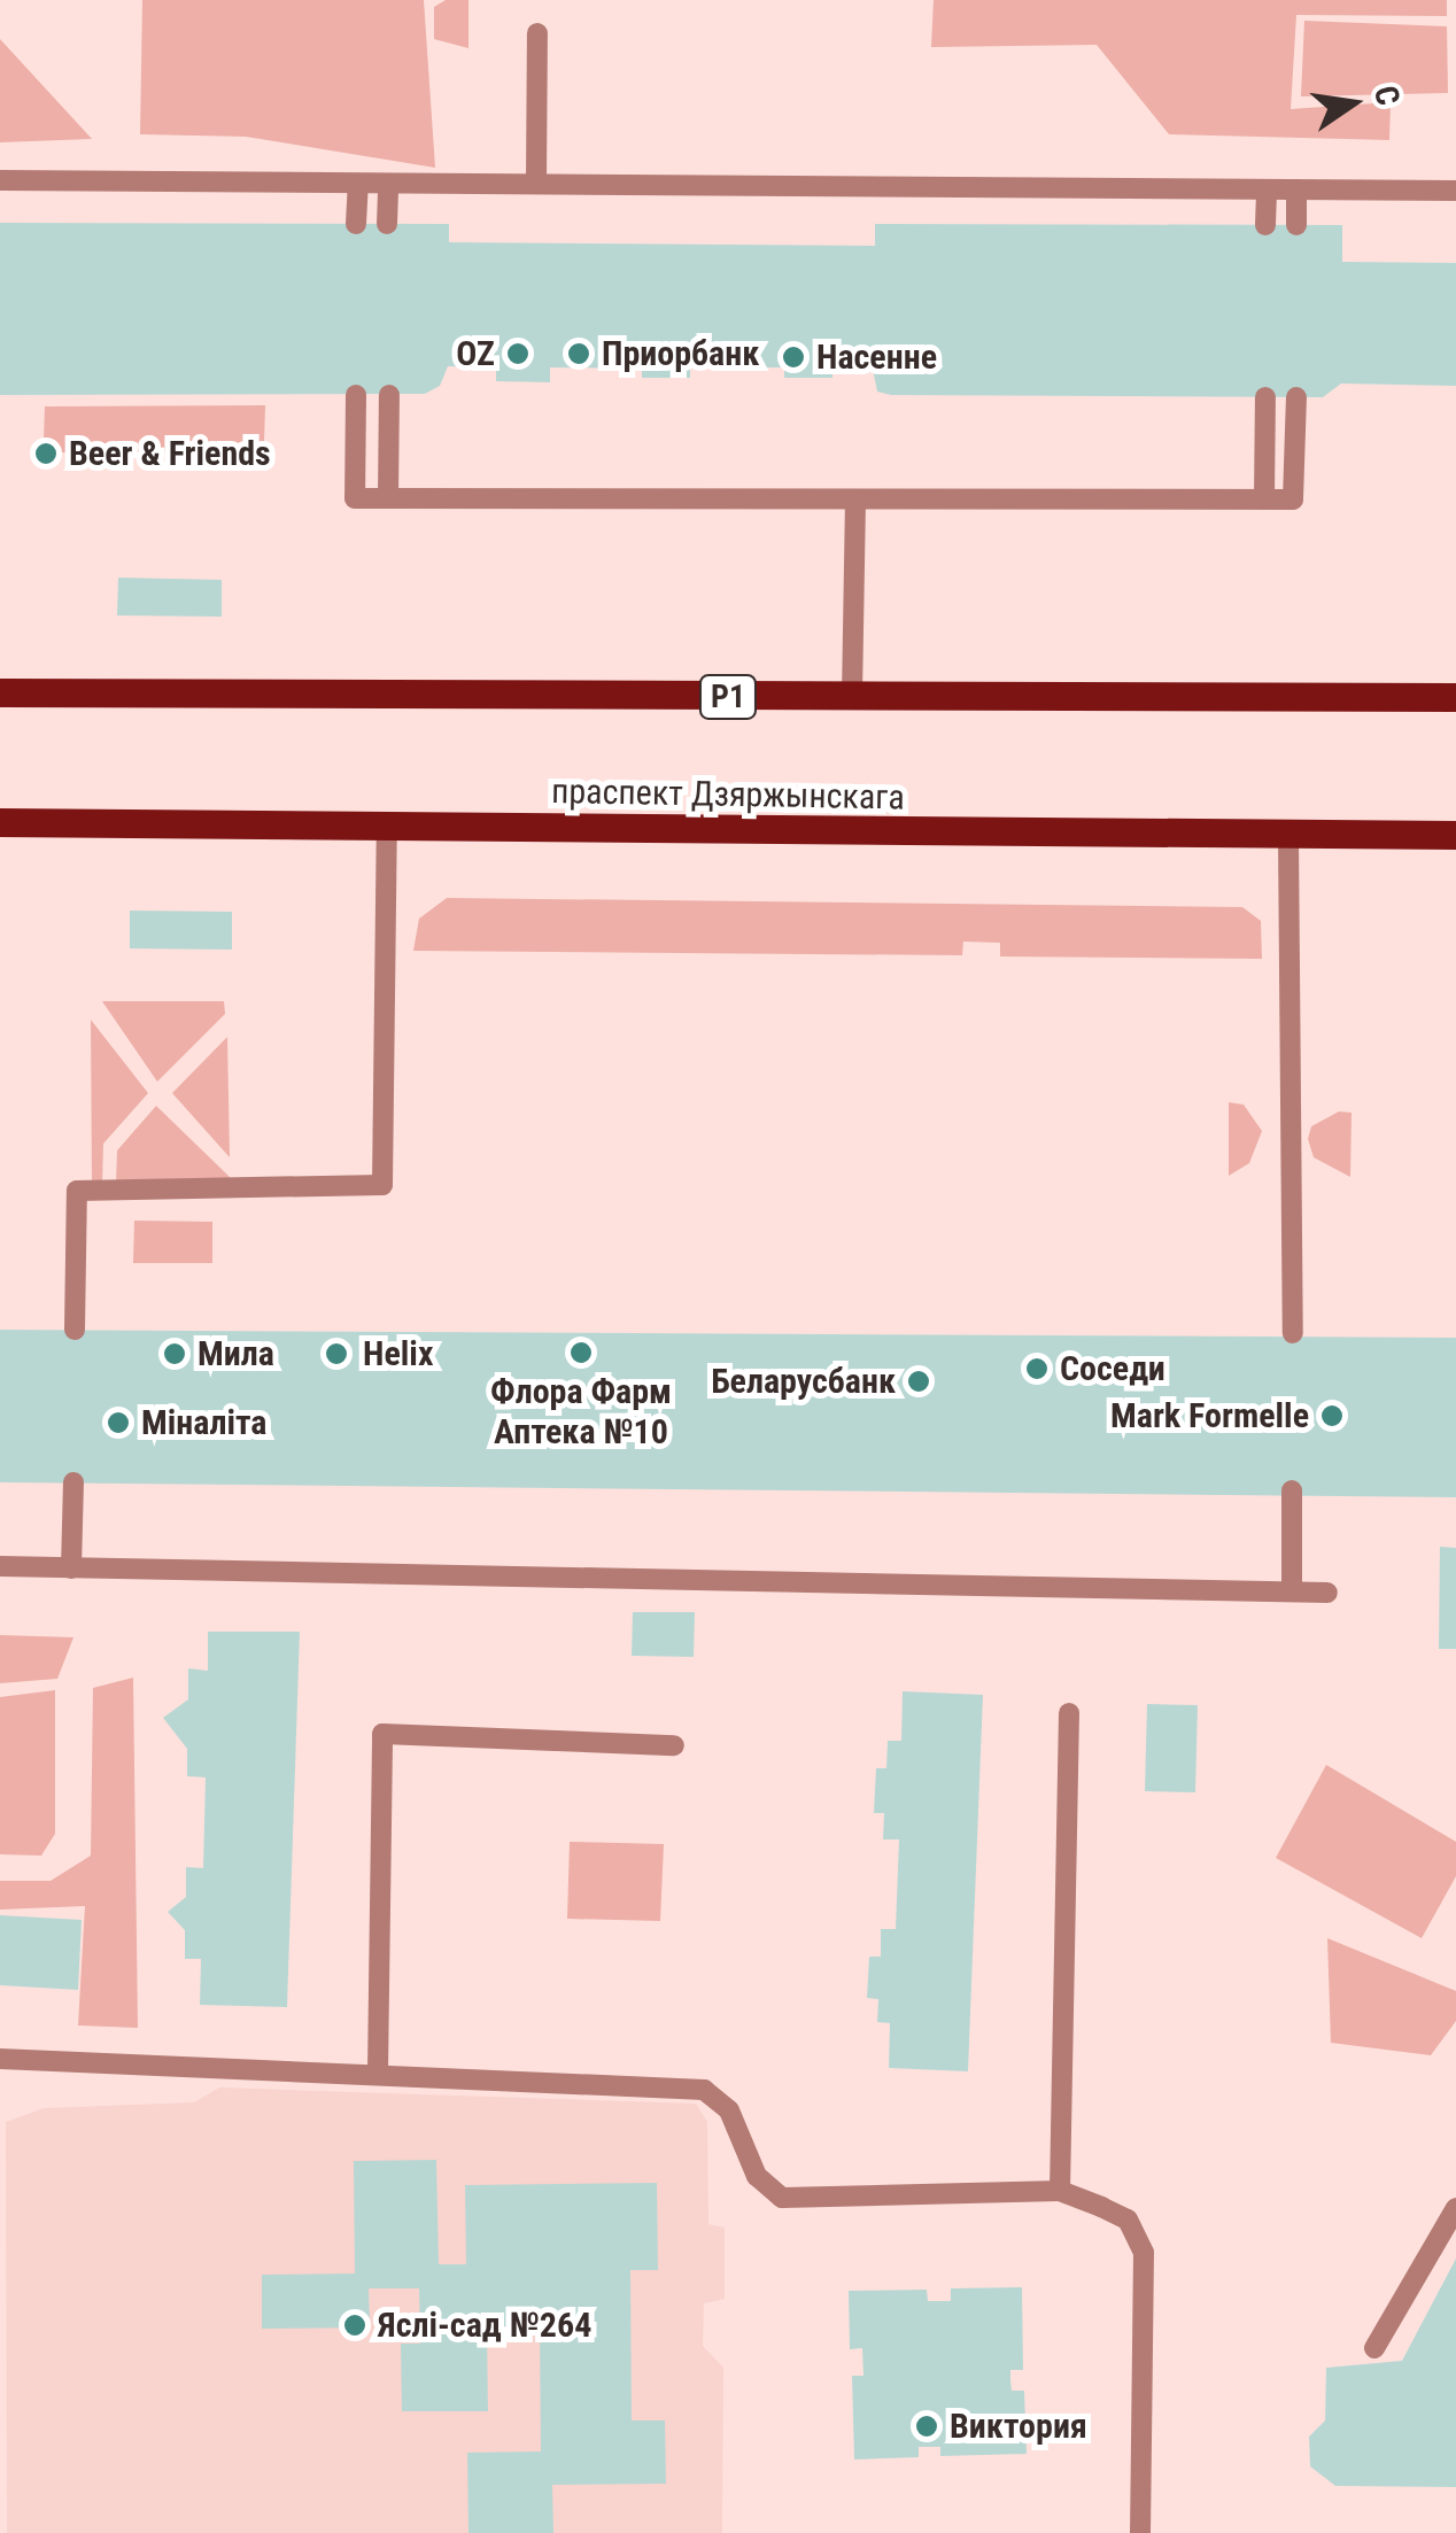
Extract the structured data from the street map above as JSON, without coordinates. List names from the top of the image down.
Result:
{
  "streets": {
    "main road": ["Р1", "праспект Дзяржынскага"]
  },
  "places": [
    "OZ",
    "Приорбанк",
    "Насенне",
    "Beer & Friends",
    "Флора Фарм Аптека №10",
    "Мила",
    "Helix",
    "Соседи",
    "Беларусбанк",
    "Mark Formelle",
    "Міналіта",
    "Яслі-сад №264",
    "Виктория"
  ],
  "north": "right"
}
